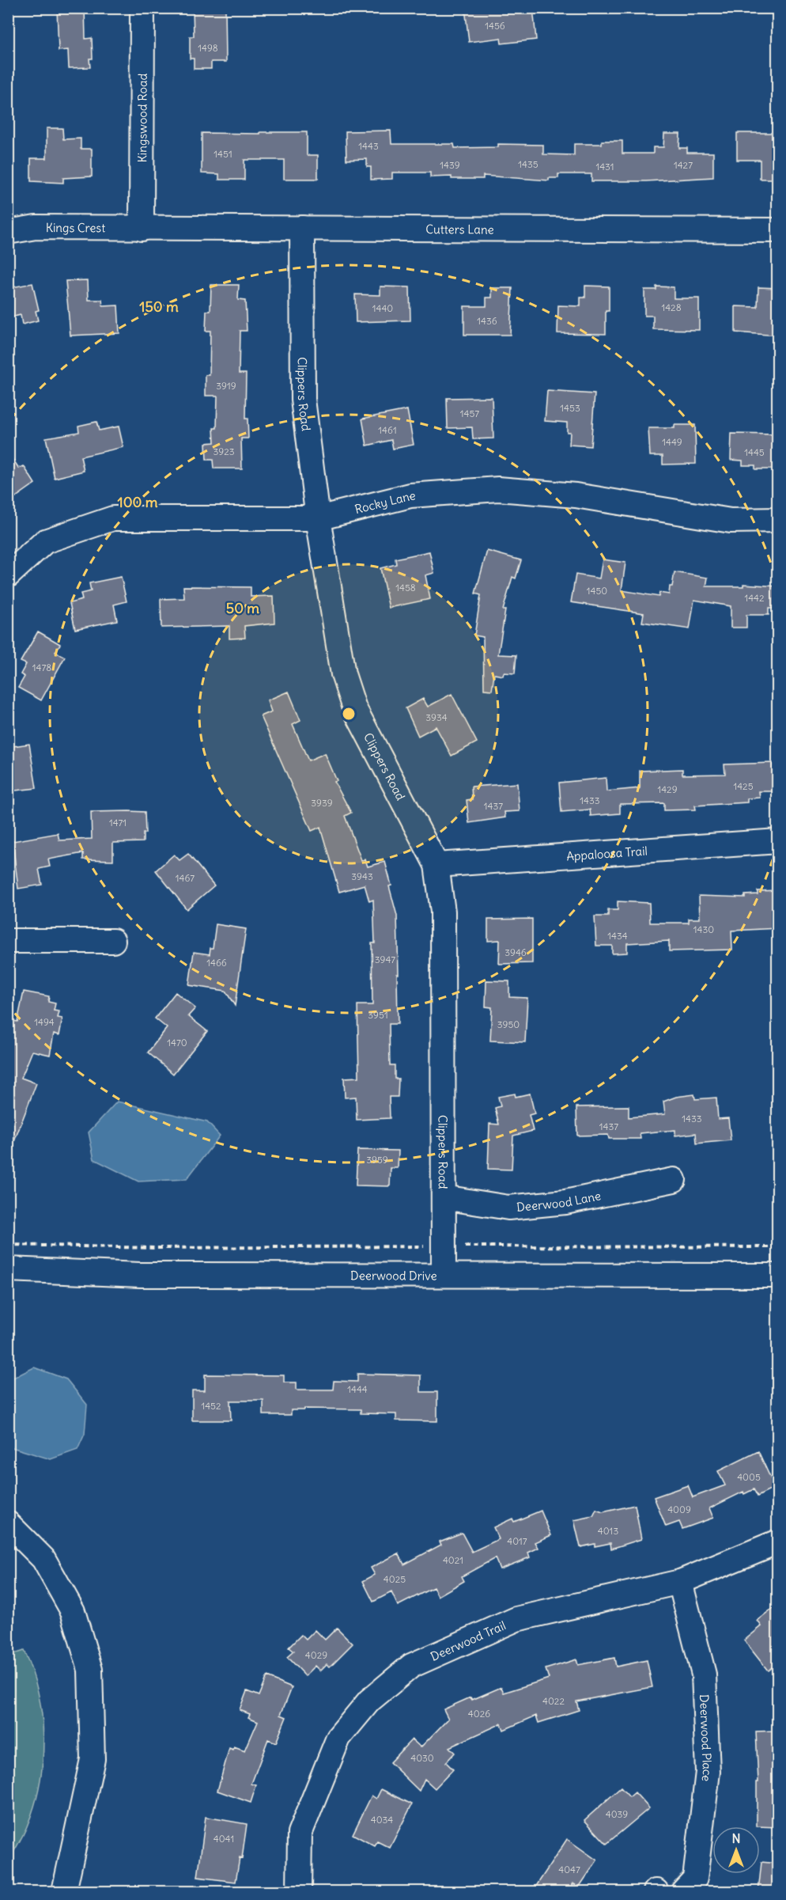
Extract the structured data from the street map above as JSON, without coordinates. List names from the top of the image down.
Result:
{
  "streets": {
    "street": [
      "Kingswood Road",
      "Kings Crest",
      "Cutters Lane",
      "Clippers Road",
      "Rocky Lane",
      "Appaloosa Trail",
      "Deerwood Lane",
      "Deerwood Drive",
      "Deerwood Trail",
      "Deerwood Place"
    ]
  },
  "crossings": [
    ["Kingswood Road", "Kings Crest"],
    ["Kingswood Road", "Cutters Lane"],
    ["Kings Crest", "Cutters Lane"],
    ["Cutters Lane", "Clippers Road"],
    ["Clippers Road", "Rocky Lane"],
    ["Clippers Road", "Appaloosa Trail"],
    ["Clippers Road", "Deerwood Lane"],
    ["Clippers Road", "Deerwood Drive"],
    ["Deerwood Trail", "Deerwood Place"]
  ],
  "house_numbers": [
    "1456",
    "1498",
    "1443",
    "1451",
    "1435",
    "1439",
    "1427",
    "1431",
    "1428",
    "1440",
    "1436",
    "3919",
    "1453",
    "1457",
    "1461",
    "1449",
    "3923",
    "1445",
    "1458",
    "1450",
    "1442",
    "1478",
    "3934",
    "1425",
    "1429",
    "1433",
    "3939",
    "1437",
    "1471",
    "3943",
    "1467",
    "1430",
    "1434",
    "3946",
    "3947",
    "1466",
    "3951",
    "1494",
    "3950",
    "1470",
    "1433",
    "1437",
    "3959",
    "1444",
    "1452",
    "4005",
    "4009",
    "4013",
    "4017",
    "4021",
    "4025",
    "4029",
    "4022",
    "4026",
    "4030",
    "4039",
    "4034",
    "4041",
    "4047"
  ],
  "north": "top",
  "rings": ["150 m", "100 m", "50 m"]
}
